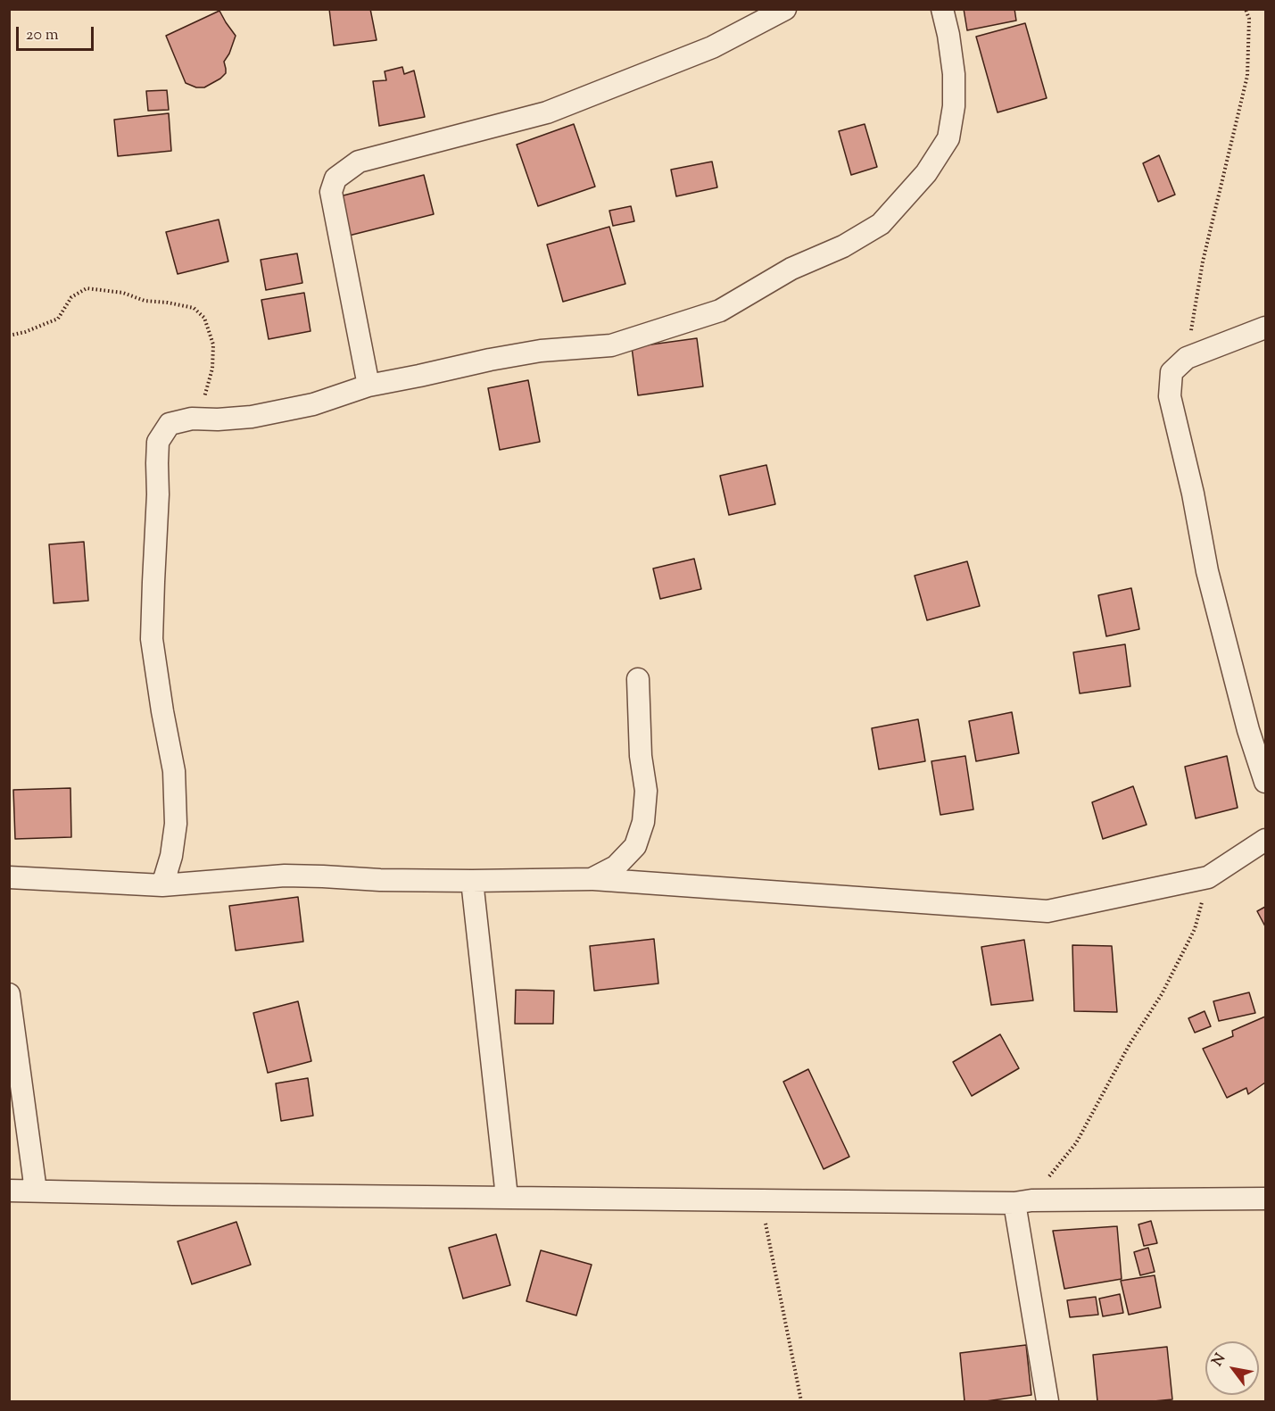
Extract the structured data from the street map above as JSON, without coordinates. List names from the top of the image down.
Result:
{
  "scale_bar": "20 m",
  "north": "top left"
}
